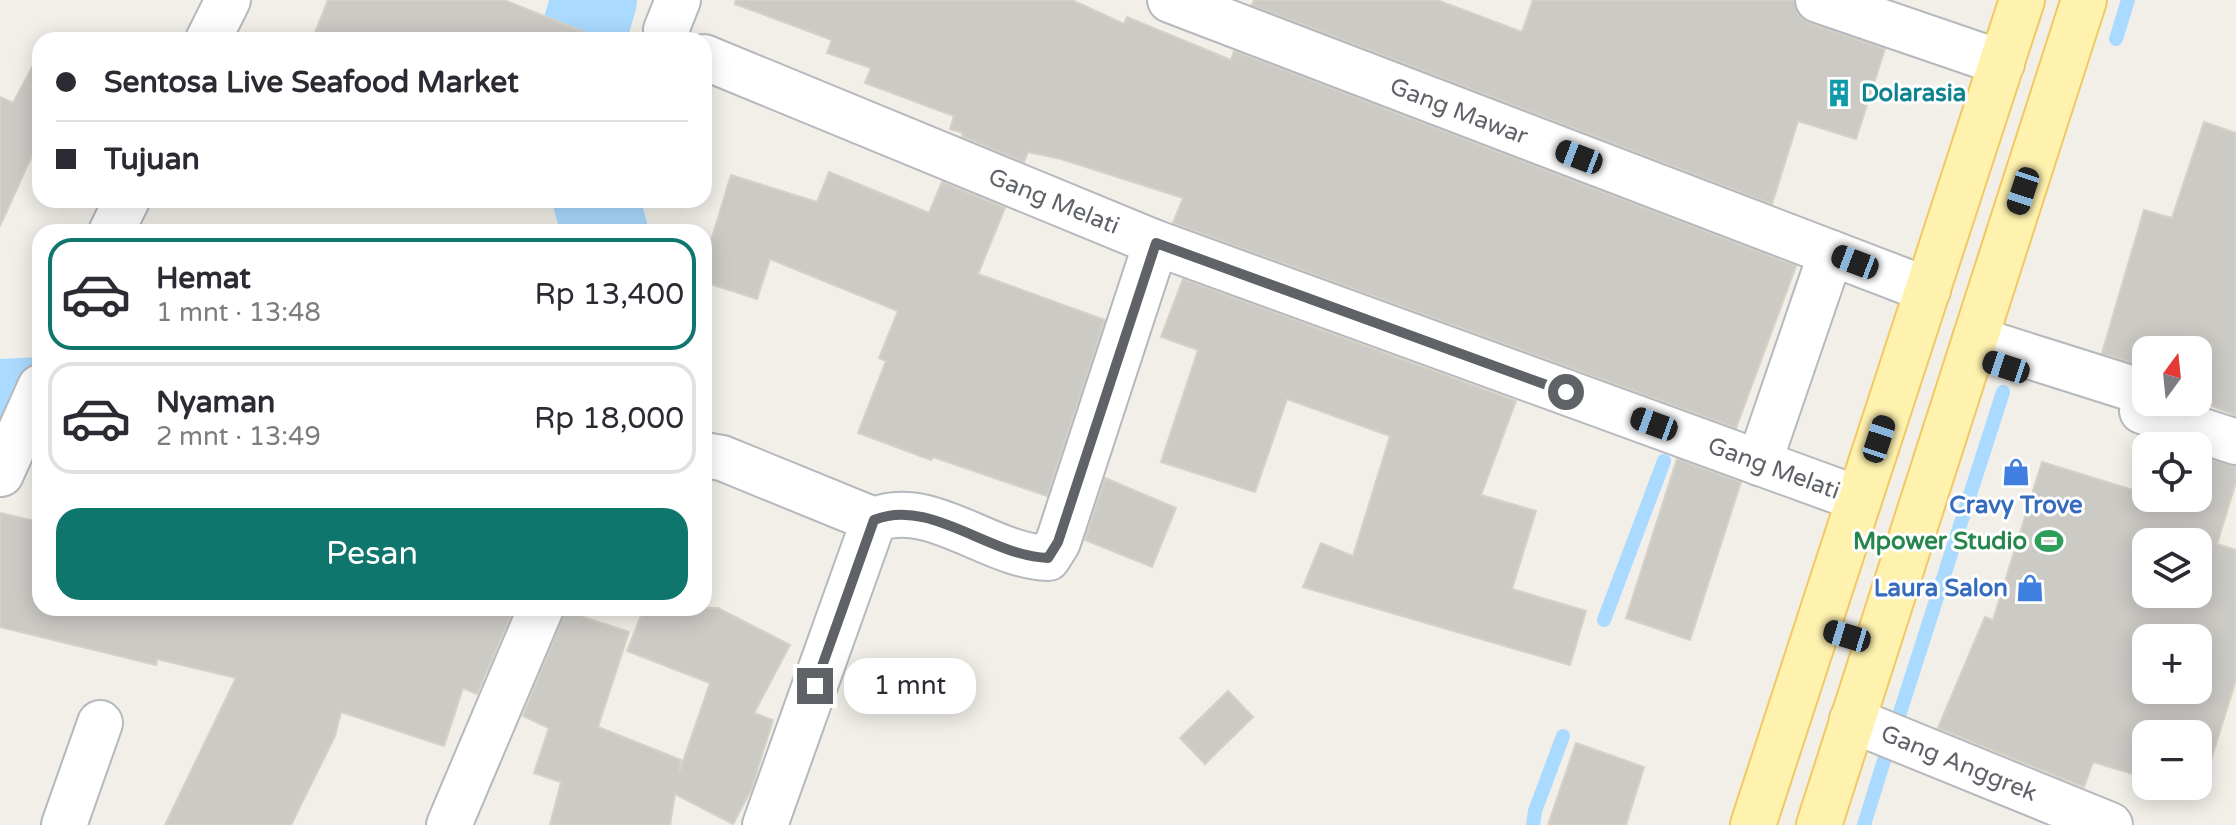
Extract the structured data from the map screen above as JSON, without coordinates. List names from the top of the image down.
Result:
{
  "streets": {
    "street": ["Gang Mawar", "Gang Melati", "Gang Anggrek"]
  },
  "places": {
    "building": ["Dolarasia"],
    "shop": ["Cravy Trove", "Laura Salon"],
    "sports": ["Mpower Studio"]
  },
  "north": "top",
  "page": {
    "banner": ["Sentosa Live Seafood Market", "Tujuan"],
    "list": [
      {
        "name": "Hemat",
        "note": "1 mnt · 13:48",
        "value": "Rp 13,400"
      },
      {
        "name": "Nyaman",
        "note": "2 mnt · 13:49",
        "value": "Rp 18,000"
      }
    ],
    "map_buttons": ["+", "−"],
    "buttons": "Pesan",
    "bubble": "1 mnt"
  }
}
